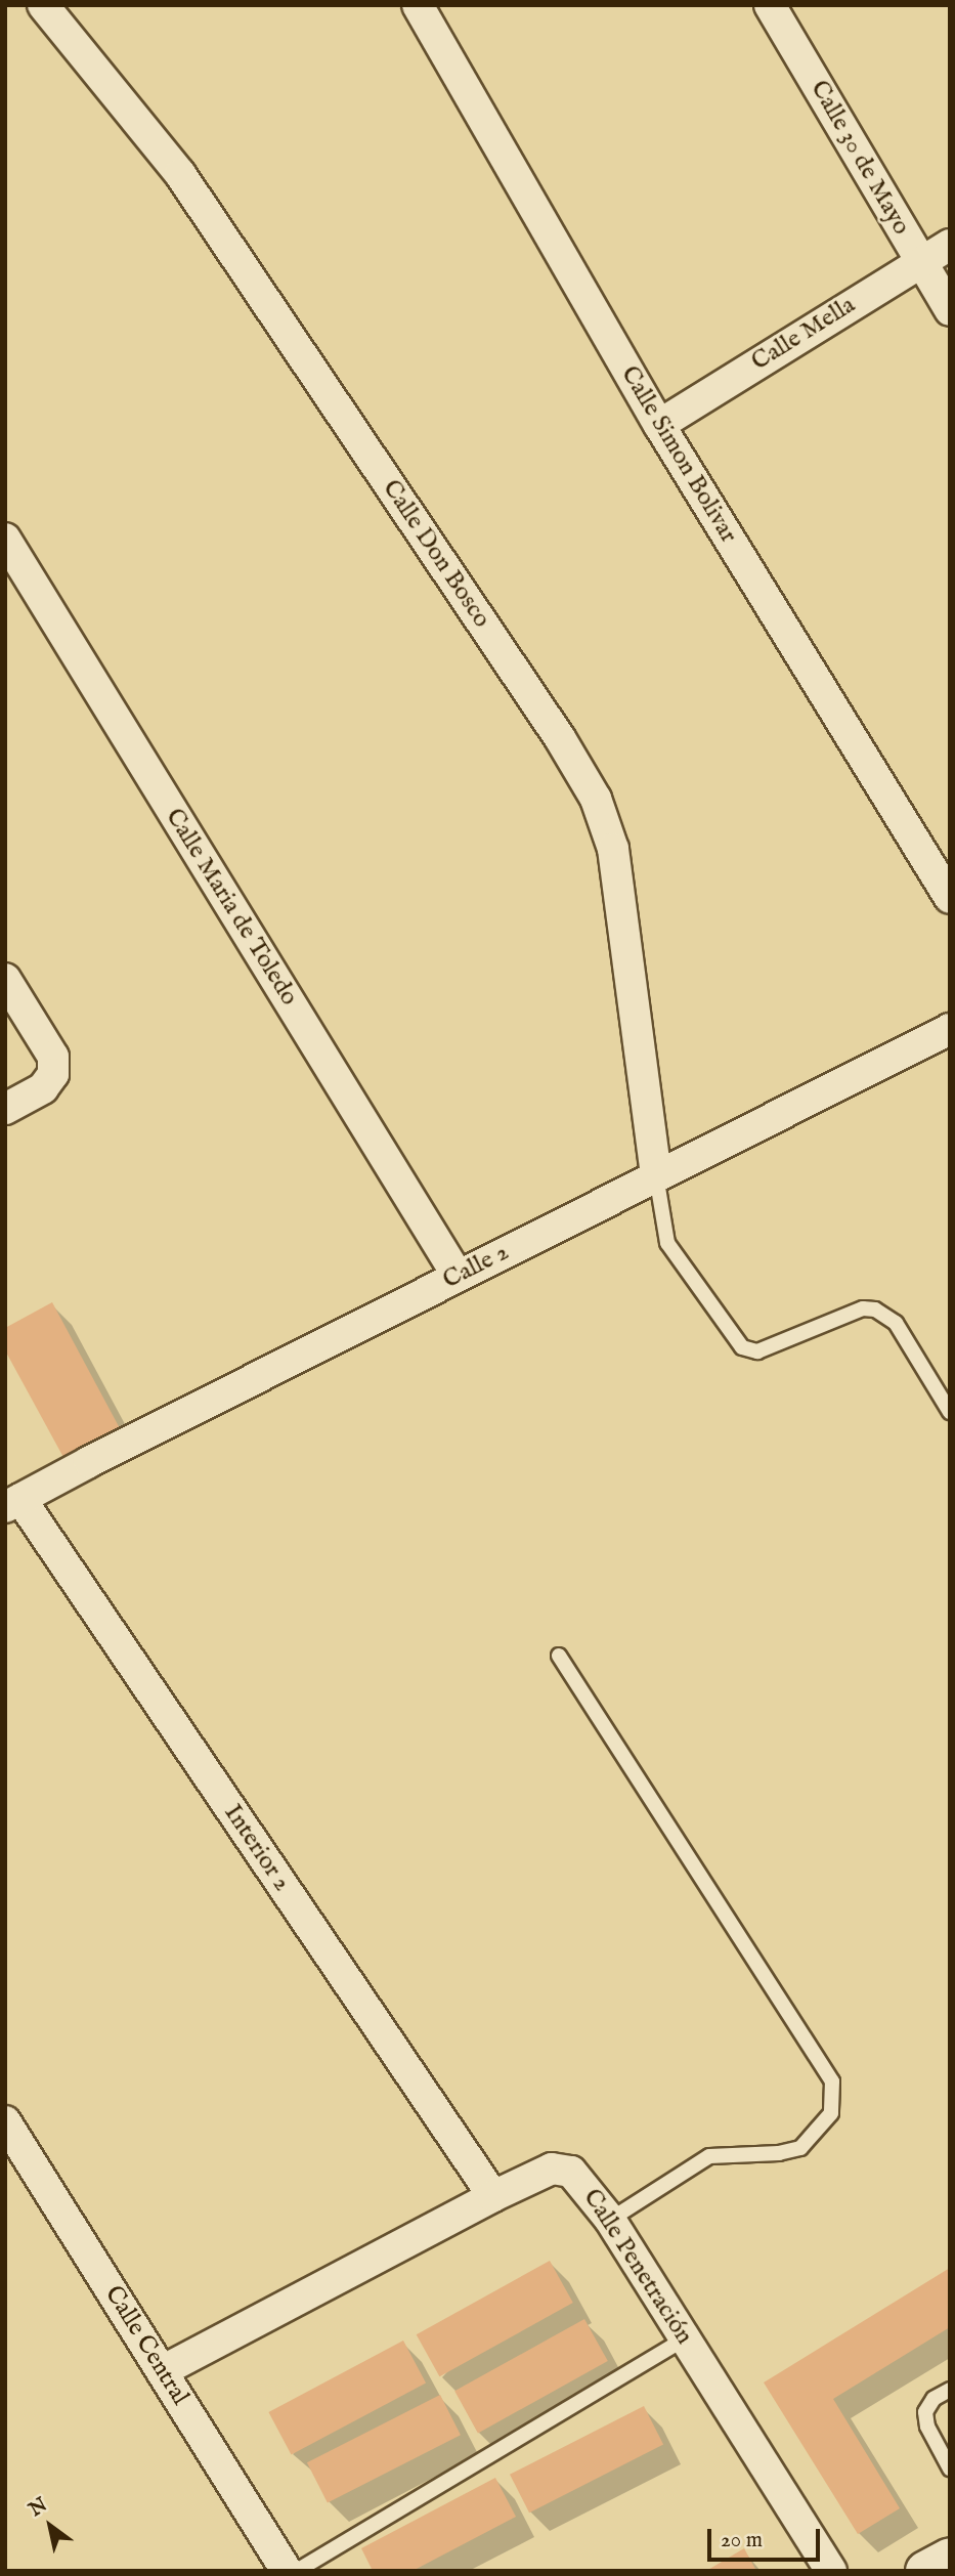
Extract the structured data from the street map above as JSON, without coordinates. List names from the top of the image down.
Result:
{
  "streets": {
    "street": [
      "Calle 30 de Mayo",
      "Calle Mella",
      "Calle Simon Bolivar",
      "Calle Don Bosco",
      "Calle Maria de Toledo",
      "Calle 2",
      "Interior 2",
      "Calle Penetración",
      "Calle Central"
    ]
  },
  "crossings": [
    ["Calle 30 de Mayo", "Calle Mella"],
    ["Calle Mella", "Calle Simon Bolivar"],
    ["Calle Don Bosco", "Calle 2"],
    ["Calle Maria de Toledo", "Calle 2"],
    ["Calle 2", "Interior 2"],
    ["Interior 2", "Calle Penetración"],
    ["Calle Penetración", "Calle Central"]
  ],
  "scale_bar": "20 m",
  "north": "top left"
}
